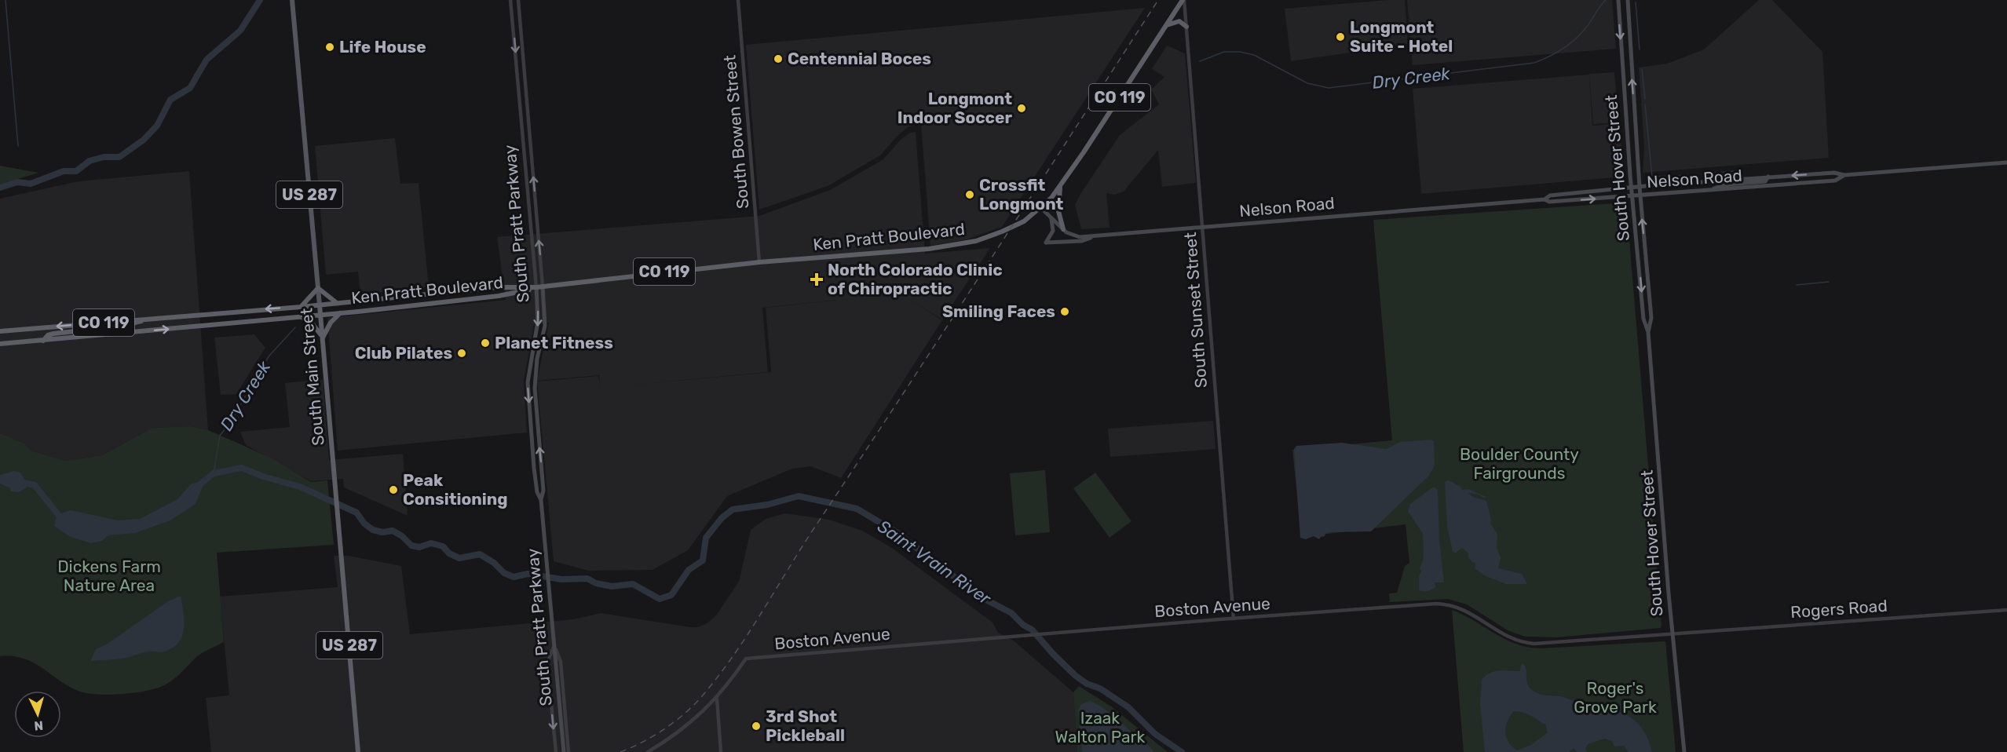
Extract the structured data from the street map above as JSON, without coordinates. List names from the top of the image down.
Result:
{
  "streets": {
    "highway": [
      "CO 119",
      "US 287",
      "Ken Pratt Boulevard",
      "South Main Street"
    ],
    "main road": ["South Hover Street", "Nelson Road", "South Pratt Parkway"],
    "street": [
      "South Bowen Street",
      "South Sunset Street",
      "Boston Avenue",
      "Rogers Road"
    ]
  },
  "crossings": [
    ["CO 119", "Ken Pratt Boulevard"],
    ["CO 119", "South Main Street"],
    ["South Bowen Street", "Ken Pratt Boulevard"],
    ["South Hover Street", "Nelson Road"],
    ["South Hover Street", "Boston Avenue"],
    ["South Hover Street", "Rogers Road"],
    ["Nelson Road", "Ken Pratt Boulevard"],
    ["Nelson Road", "South Sunset Street"],
    ["South Pratt Parkway", "Ken Pratt Boulevard"],
    ["Ken Pratt Boulevard", "South Sunset Street"],
    ["Ken Pratt Boulevard", "South Main Street"],
    ["South Sunset Street", "Boston Avenue"],
    ["Boston Avenue", "Rogers Road"]
  ],
  "water": ["Dry Creek", "Saint Vrain River"],
  "parks": [
    "Boulder County Fairgrounds",
    "Dickens Farm Nature Area",
    "Roger's Grove Park",
    "Izaak Walton Park"
  ],
  "places": {
    "other": [
      "Longmont Suite - Hotel",
      "Life House",
      "Centennial Boces",
      "Longmont Indoor Soccer",
      "Crossfit Longmont",
      "Smiling Faces",
      "Planet Fitness",
      "Club Pilates",
      "Peak Consitioning",
      "3rd Shot Pickleball"
    ],
    "health": ["North Colorado Clinic of Chiropractic"]
  },
  "north": "bottom"
}
